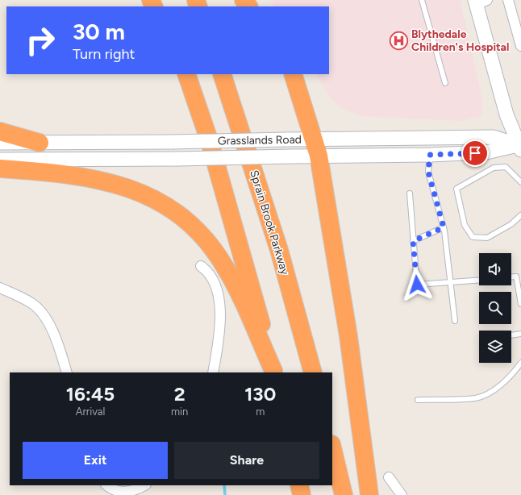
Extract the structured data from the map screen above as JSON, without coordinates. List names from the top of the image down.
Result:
{
  "streets": {
    "highway": ["Sprain Brook Parkway"],
    "main road": ["Grasslands Road"]
  },
  "places": {
    "hospital": ["Blythedale Children's Hospital"]
  },
  "page": {
    "turn": ["30 m", "Turn right"],
    "eta": [
      "16:45",
      "Arrival",
      "2",
      "min",
      "130",
      "m"
    ],
    "buttons": ["Exit", "Share"]
  }
}
